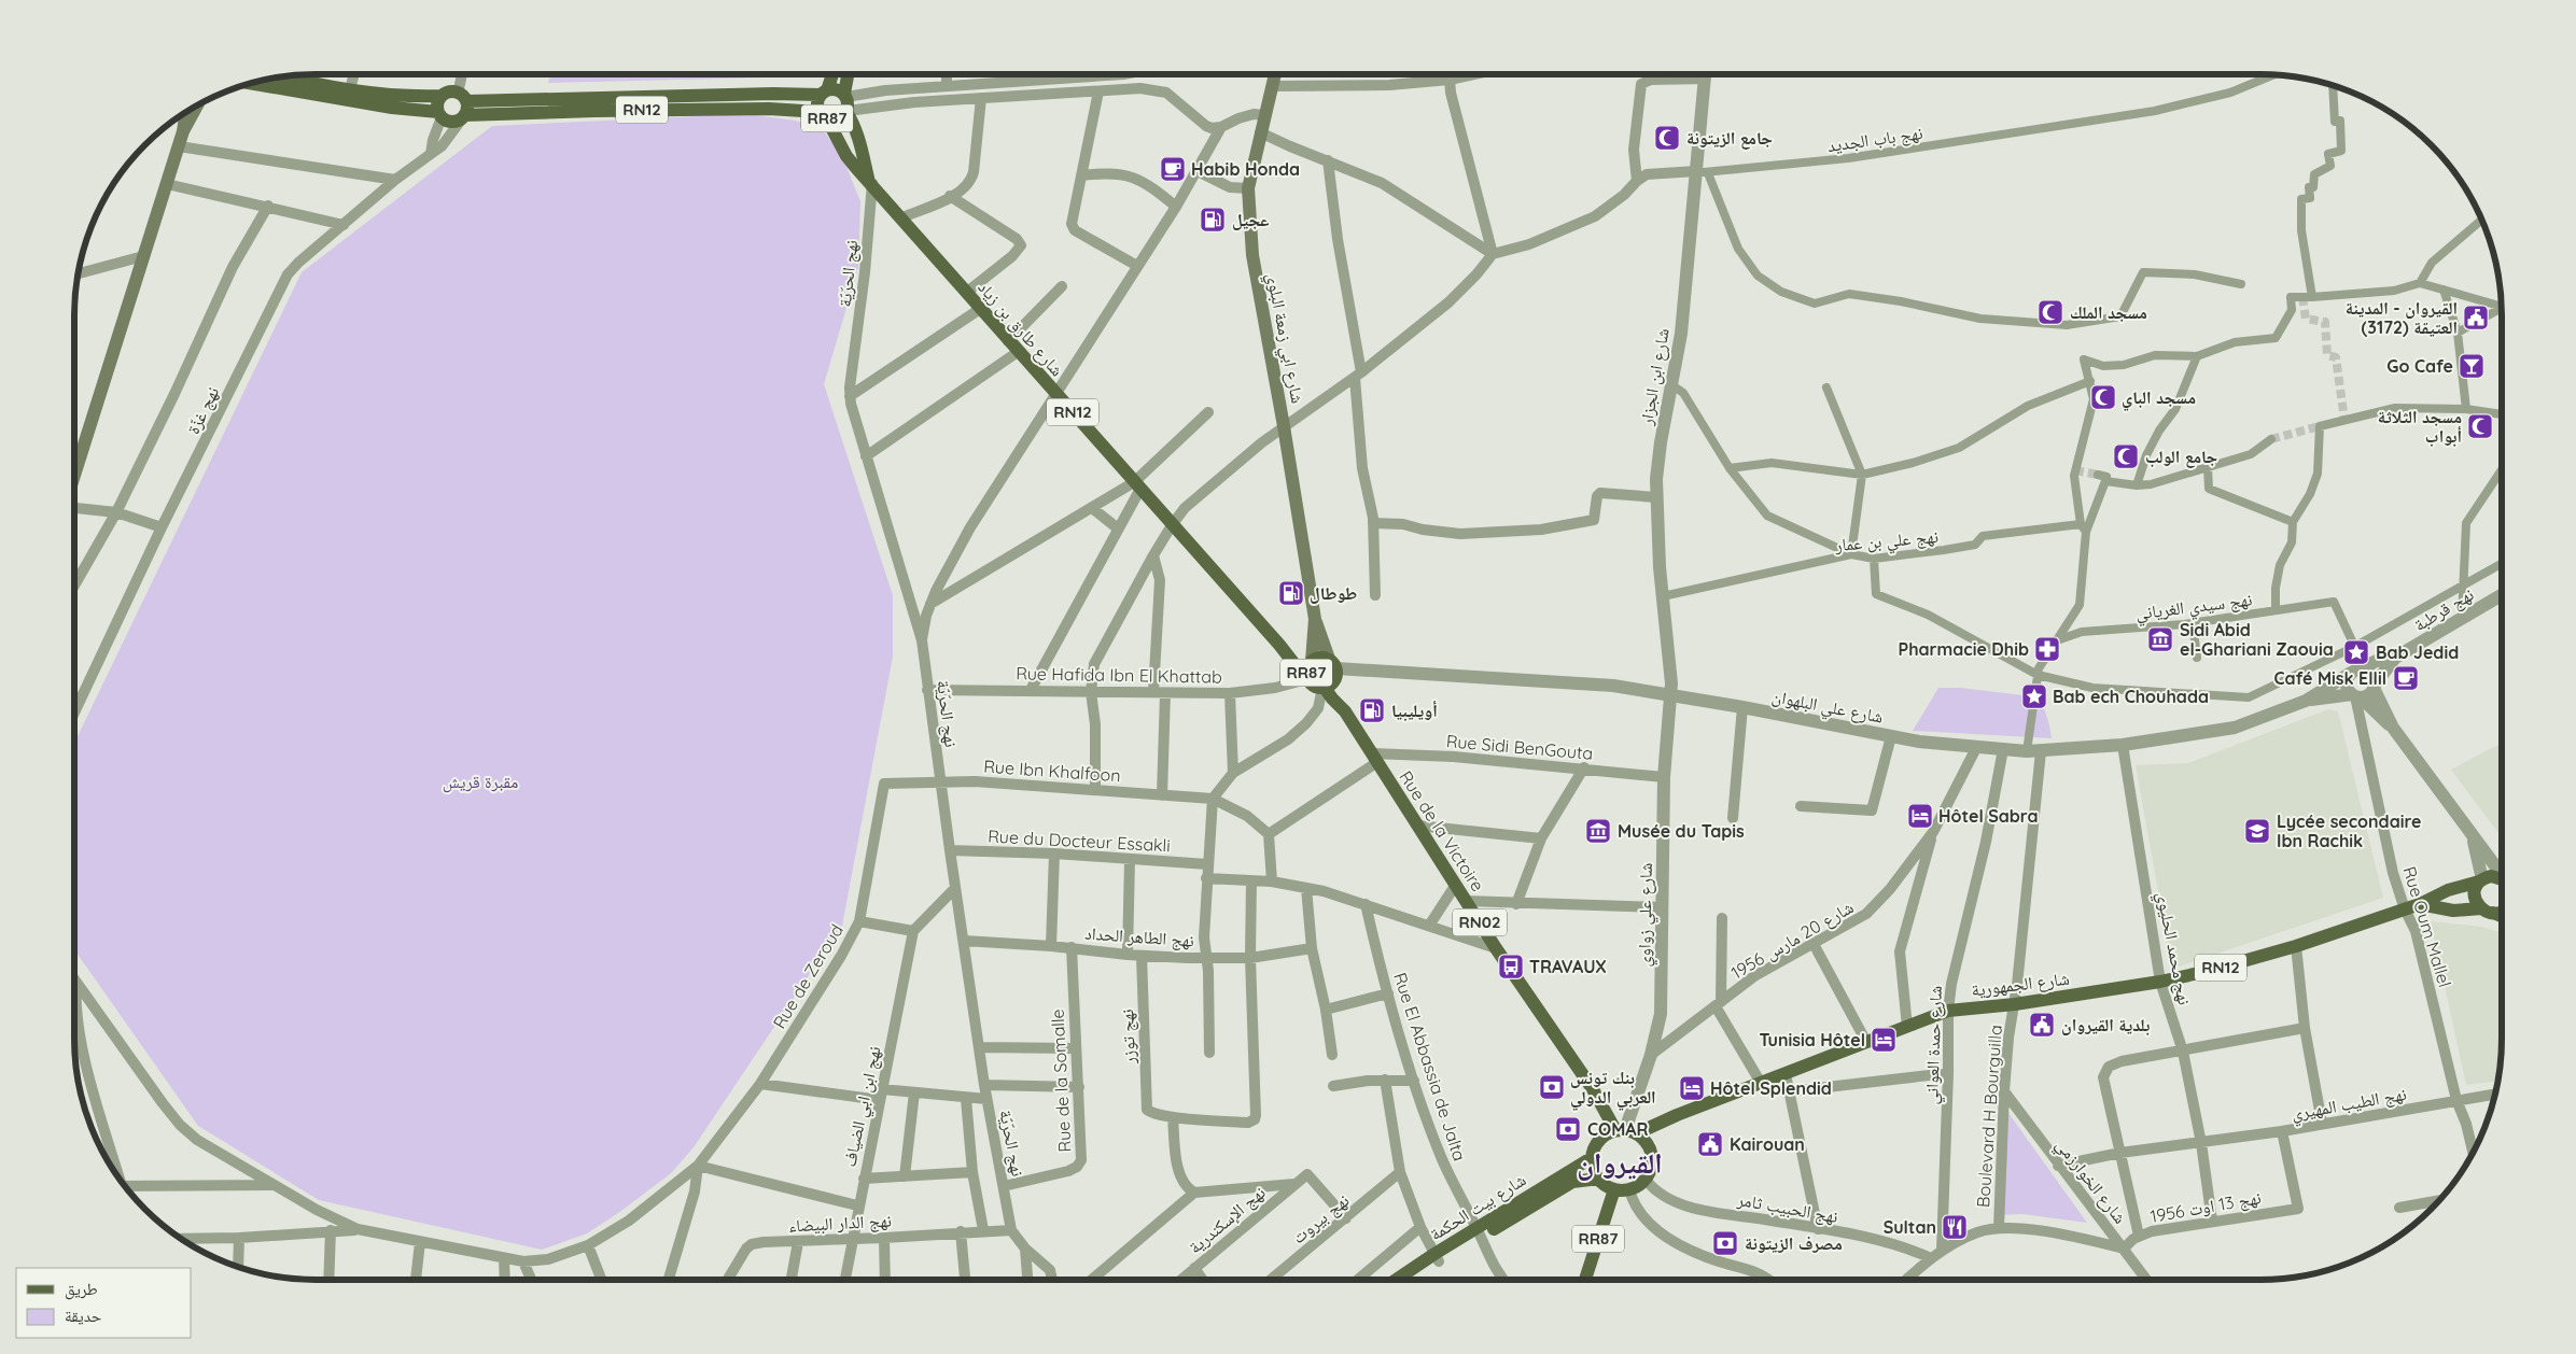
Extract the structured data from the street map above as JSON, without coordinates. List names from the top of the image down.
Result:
{
  "streets": {
    "main road": [
      "RN12",
      "RR87",
      "شارع طارق بن زياد",
      "شارع ابي زمعة البلوي",
      "Rue de la Victoire",
      "RN02",
      "شارع الجمهورية",
      "شارع بيت الحكمة"
    ],
    "street": [
      "نهج باب الجديد",
      "نهج الحرّيّة",
      "شارع ابن الجزار",
      "نهج غزّة",
      "نهج علي بن عمار",
      "نهج سيدي الغرياني",
      "نهج قرطبة",
      "Rue Hafida Ibn El Khattab",
      "شارع علي البلهوان",
      "Rue Sidi BenGouta",
      "Rue Ibn Khalfoon",
      "Rue du Docteur Essakli",
      "شارع علي زواوي",
      "Rue Oum Mallel",
      "نهج الطاهر الحداد",
      "شارع 20 مارس 1956",
      "نهج محمد الحليوي",
      "Rue de Zeroud",
      "نهج توزر",
      "شارع حمدة العواني",
      "Rue El Abbassia de Jalta",
      "Rue de la Somalle",
      "نهج الطيب المهيري",
      "نهج ابن ابي الضياف",
      "Boulevard H Bourguilla",
      "شارع الخوارزمي",
      "نهج 13 اوت 1956",
      "نهج الحبيب ثامر",
      "نهج بيروت",
      "نهج الإسكندرية",
      "نهج الدار البيضاء"
    ]
  },
  "crossings": [
    ["RN12", "RR87"],
    ["RN12", "شارع طارق بن زياد"],
    ["RN12", "نهج غزّة"],
    ["RR87", "شارع طارق بن زياد"],
    ["RR87", "شارع ابي زمعة البلوي"],
    ["RR87", "Rue Hafida Ibn El Khattab"],
    ["RR87", "شارع علي البلهوان"],
    ["RR87", "Rue de la Victoire"],
    ["RR87", "شارع علي زواوي"],
    ["RR87", "شارع الجمهورية"],
    ["RR87", "شارع بيت الحكمة"],
    ["RR87", "نهج الحبيب ثامر"],
    ["نهج باب الجديد", "شارع ابن الجزار"],
    ["نهج الحرّيّة", "شارع طارق بن زياد"],
    ["نهج الحرّيّة", "Rue Hafida Ibn El Khattab"],
    ["نهج الحرّيّة", "Rue Ibn Khalfoon"],
    ["نهج الحرّيّة", "Rue du Docteur Essakli"],
    ["نهج الحرّيّة", "نهج الطاهر الحداد"],
    ["نهج الحرّيّة", "Rue de la Somalle"],
    ["نهج الحرّيّة", "نهج الدار البيضاء"],
    ["شارع طارق بن زياد", "شارع ابي زمعة البلوي"],
    ["شارع طارق بن زياد", "Rue Hafida Ibn El Khattab"],
    ["شارع ابي زمعة البلوي", "Rue Hafida Ibn El Khattab"],
    ["شارع ابي زمعة البلوي", "شارع علي البلهوان"],
    ["شارع ابي زمعة البلوي", "Rue de la Victoire"],
    ["شارع ابن الجزار", "نهج علي بن عمار"],
    ["شارع ابن الجزار", "شارع علي البلهوان"],
    ["شارع ابن الجزار", "شارع علي زواوي"],
    ["شارع علي البلهوان", "Rue de la Victoire"],
    ["شارع علي البلهوان", "شارع علي زواوي"],
    ["شارع علي البلهوان", "شارع 20 مارس 1956"],
    ["شارع علي البلهوان", "نهج محمد الحليوي"],
    ["شارع علي البلهوان", "شارع حمدة العواني"],
    ["شارع علي البلهوان", "Boulevard H Bourguilla"],
    ["Rue Sidi BenGouta", "Rue de la Victoire"],
    ["Rue Sidi BenGouta", "شارع علي زواوي"],
    ["Rue Ibn Khalfoon", "Rue de Zeroud"],
    ["Rue de la Victoire", "شارع علي زواوي"],
    ["Rue de la Victoire", "شارع الجمهورية"],
    ["Rue de la Victoire", "شارع بيت الحكمة"],
    ["Rue de la Victoire", "نهج الحبيب ثامر"],
    ["شارع علي زواوي", "شارع 20 مارس 1956"],
    ["شارع علي زواوي", "شارع الجمهورية"],
    ["شارع علي زواوي", "شارع بيت الحكمة"],
    ["شارع علي زواوي", "نهج الحبيب ثامر"],
    ["Rue Oum Mallel", "شارع الجمهورية"],
    ["Rue Oum Mallel", "نهج الطيب المهيري"],
    ["نهج الطاهر الحداد", "نهج توزر"],
    ["نهج الطاهر الحداد", "Rue de la Somalle"],
    ["نهج محمد الحليوي", "شارع الجمهورية"],
    ["نهج محمد الحليوي", "نهج 13 اوت 1956"],
    ["شارع الجمهورية", "شارع حمدة العواني"],
    ["شارع الجمهورية", "Boulevard H Bourguilla"],
    ["شارع الجمهورية", "شارع بيت الحكمة"],
    ["شارع الجمهورية", "نهج الحبيب ثامر"],
    ["Rue El Abbassia de Jalta", "شارع بيت الحكمة"],
    ["نهج الطيب المهيري", "نهج 13 اوت 1956"],
    ["نهج ابن ابي الضياف", "نهج الدار البيضاء"],
    ["Boulevard H Bourguilla", "شارع الخوارزمي"],
    ["شارع الخوارزمي", "نهج 13 اوت 1956"],
    ["شارع بيت الحكمة", "نهج الحبيب ثامر"],
    ["نهج بيروت", "نهج الإسكندرية"]
  ],
  "districts": ["القيروان"],
  "parks": ["مقبرة قريش"],
  "places": {
    "mosque": [
      "جامع الزيتونة",
      "مسجد الملك",
      "مسجد الباي",
      "مسجد الثلاثة أبواب",
      "جامع الولب"
    ],
    "cafe": ["Habib Honda", "Café Misk Ellil"],
    "fuel station": ["عجيل", "طوطال", "أويليبيا"],
    "public building": ["القيروان - المدينة العتيقة (3172)", "بلدية القيروان", "Kairouan"],
    "bar": ["Go Cafe"],
    "museum": ["Sidi Abid el-Ghariani Zaouia", "Musée du Tapis"],
    "pharmacy": ["Pharmacie Dhib"],
    "place": ["Bab Jedid", "Bab ech Chouhada"],
    "hotel": ["Hôtel Sabra", "Tunisia Hôtel", "Hôtel Splendid"],
    "school or university": ["Lycée secondaire Ibn Rachik"],
    "bus stop": ["TRAVAUX"],
    "bank": ["بنك تونس العربي الدولي", "COMAR", "مصرف الزيتونة"],
    "restaurant": ["Sultan"]
  },
  "legend": ["طريق", "حديقة"]
}
